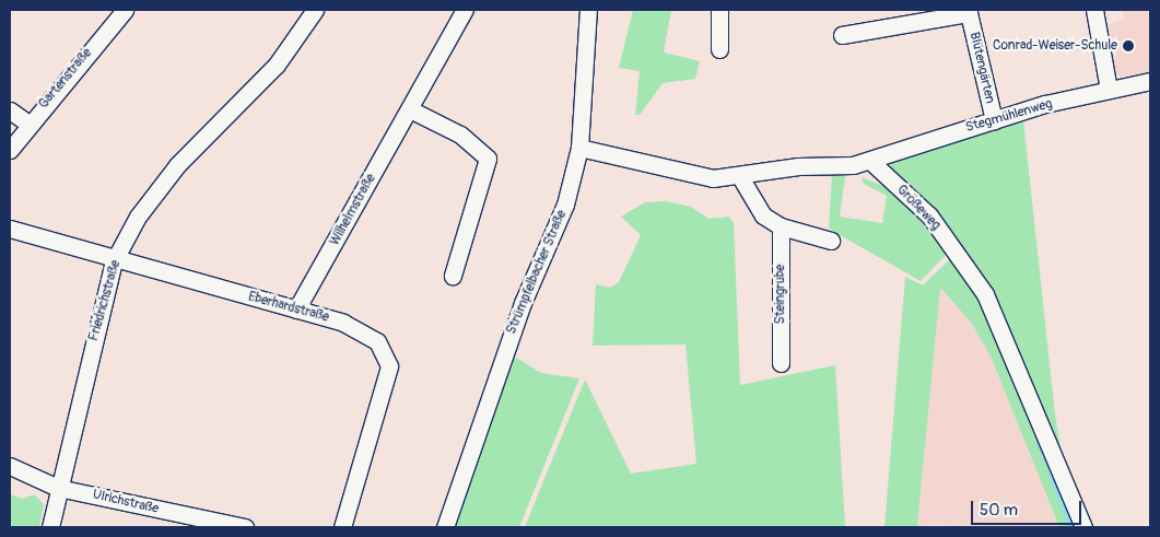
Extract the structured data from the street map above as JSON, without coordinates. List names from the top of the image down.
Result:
{
  "streets": {
    "street": [
      "Blütengärten",
      "Gartenstraße",
      "Stegmühlenweg",
      "Größeweg",
      "Wilhelmstraße",
      "Strümpfelbacher Straße",
      "Steingrube",
      "Friedrichstraße",
      "Eberhardstraße",
      "Ulrichstraße"
    ]
  },
  "crossings": [
    ["Blütengärten", "Stegmühlenweg"],
    ["Stegmühlenweg", "Größeweg"],
    ["Wilhelmstraße", "Eberhardstraße"],
    ["Friedrichstraße", "Eberhardstraße"],
    ["Friedrichstraße", "Ulrichstraße"]
  ],
  "places": ["Conrad-Weiser-Schule"],
  "scale_bar": "50 m"
}
